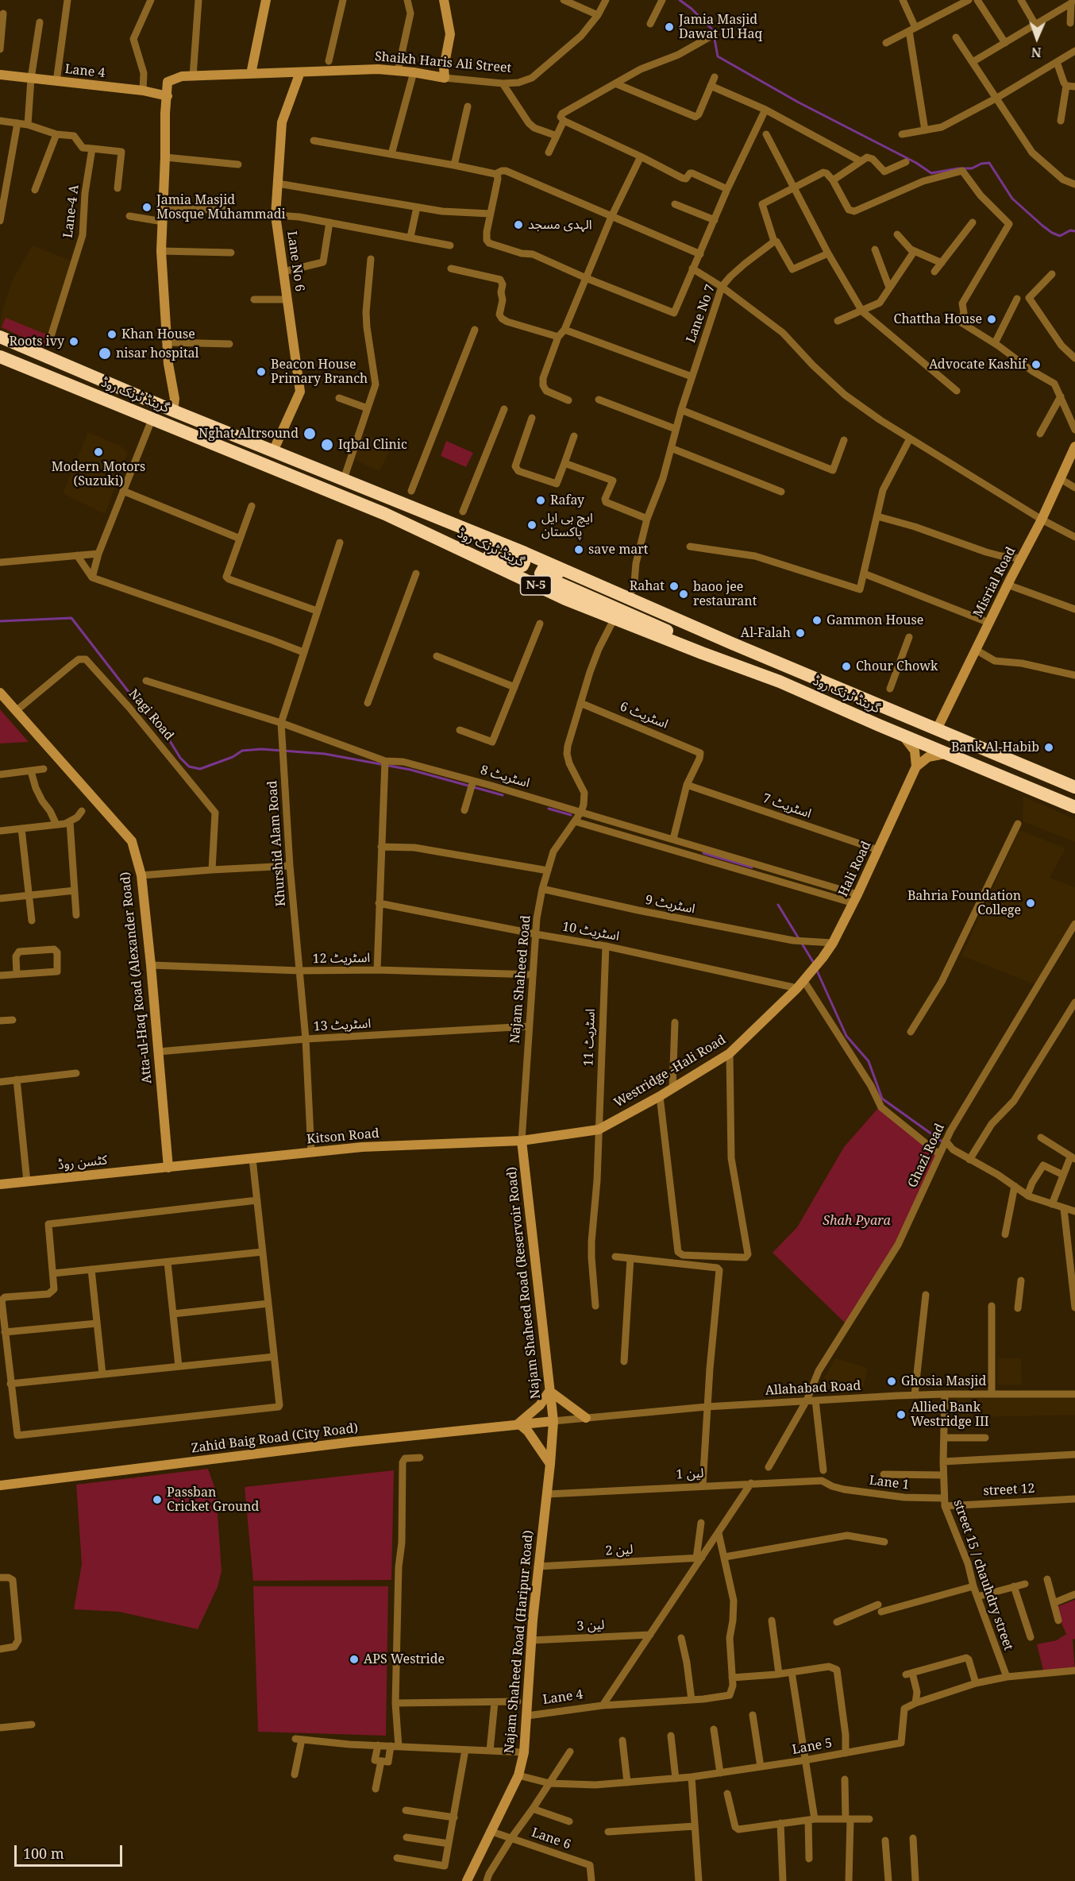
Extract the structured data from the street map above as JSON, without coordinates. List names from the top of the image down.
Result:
{
  "streets": {
    "highway": ["گرینڈ ٹرنک روڈ", "N-5"],
    "street": [
      "Shaikh Haris Ali Street",
      "Lane 4",
      "Lane-4 A",
      "Lane No 6",
      "Lane No 7",
      "Misrial Road",
      "Nagi Road",
      "اسٹریٹ 6",
      "اسٹریٹ 8",
      "اسٹریٹ 7",
      "Khurshid Alam Road",
      "Hali Road",
      "اسٹریٹ 9",
      "اسٹریٹ 10",
      "اسٹریٹ 12",
      "Atta-ul-Haq Road (Alexander Road)",
      "Najam Shaheed Road",
      "اسٹریٹ 13",
      "اسٹریٹ 11",
      "Westridge -Hali Road",
      "Kitson Road",
      "Ghazi Road",
      "کٹسن روڈ",
      "Najam Shaheed Road (Reservoir Road)",
      "Allahabad Road",
      "Zahid Baig Road (City Road)",
      "لین 1",
      "Lane 1",
      "street 12",
      "لین 2",
      "street 15 / chauhdry street",
      "لین 3",
      "Najam Shaheed Road (Haripur Road)",
      "Lane 5",
      "Lane 6"
    ]
  },
  "crossings": [
    ["Shaikh Haris Ali Street", "Lane 4"],
    ["Shaikh Haris Ali Street", "Lane No 6"],
    ["Lane 4", "Najam Shaheed Road (Haripur Road)"],
    ["Lane No 6", "گرینڈ ٹرنک روڈ"],
    ["Lane No 7", "گرینڈ ٹرنک روڈ"],
    ["گرینڈ ٹرنک روڈ", "Misrial Road"],
    ["Nagi Road", "Atta-ul-Haq Road (Alexander Road)"],
    ["اسٹریٹ 6", "اسٹریٹ 7"],
    ["اسٹریٹ 8", "Khurshid Alam Road"],
    ["اسٹریٹ 8", "Hali Road"],
    ["اسٹریٹ 8", "Najam Shaheed Road"],
    ["اسٹریٹ 7", "Hali Road"],
    ["Khurshid Alam Road", "اسٹریٹ 12"],
    ["Khurshid Alam Road", "اسٹریٹ 13"],
    ["Khurshid Alam Road", "Kitson Road"],
    ["Hali Road", "اسٹریٹ 9"],
    ["Hali Road", "Westridge -Hali Road"],
    ["اسٹریٹ 9", "Najam Shaheed Road"],
    ["اسٹریٹ 10", "Najam Shaheed Road"],
    ["اسٹریٹ 10", "اسٹریٹ 11"],
    ["اسٹریٹ 10", "Westridge -Hali Road"],
    ["اسٹریٹ 12", "Atta-ul-Haq Road (Alexander Road)"],
    ["اسٹریٹ 12", "Najam Shaheed Road"],
    ["Atta-ul-Haq Road (Alexander Road)", "اسٹریٹ 13"],
    ["Atta-ul-Haq Road (Alexander Road)", "Kitson Road"],
    ["Atta-ul-Haq Road (Alexander Road)", "کٹسن روڈ"],
    ["Najam Shaheed Road", "اسٹریٹ 13"],
    ["Najam Shaheed Road", "Westridge -Hali Road"],
    ["Najam Shaheed Road", "Kitson Road"],
    ["Najam Shaheed Road", "Najam Shaheed Road (Reservoir Road)"],
    ["اسٹریٹ 11", "Westridge -Hali Road"],
    ["Westridge -Hali Road", "Kitson Road"],
    ["Westridge -Hali Road", "Najam Shaheed Road (Reservoir Road)"],
    ["Kitson Road", "کٹسن روڈ"],
    ["Kitson Road", "Najam Shaheed Road (Reservoir Road)"],
    ["Ghazi Road", "Allahabad Road"],
    ["Najam Shaheed Road (Reservoir Road)", "Allahabad Road"],
    ["Najam Shaheed Road (Reservoir Road)", "Zahid Baig Road (City Road)"],
    ["Najam Shaheed Road (Reservoir Road)", "Najam Shaheed Road (Haripur Road)"],
    ["Allahabad Road", "Zahid Baig Road (City Road)"],
    ["Allahabad Road", "street 15 / chauhdry street"],
    ["Allahabad Road", "Najam Shaheed Road (Haripur Road)"],
    ["Zahid Baig Road (City Road)", "Najam Shaheed Road (Haripur Road)"],
    ["لین 1", "Lane 1"],
    ["لین 1", "Najam Shaheed Road (Haripur Road)"],
    ["Lane 1", "street 12"],
    ["Lane 1", "street 15 / chauhdry street"],
    ["street 12", "street 15 / chauhdry street"],
    ["لین 2", "Najam Shaheed Road (Haripur Road)"],
    ["لین 3", "Najam Shaheed Road (Haripur Road)"],
    ["Najam Shaheed Road (Haripur Road)", "Lane 5"],
    ["Najam Shaheed Road (Haripur Road)", "Lane 6"]
  ],
  "parks": ["Shah Pyara"],
  "places": [
    "Jamia Masjid Dawat Ul Haq",
    "Jamia Masjid Mosque Muhammadi",
    "الہدی مسجد",
    "Chattha House",
    "Khan House",
    "Roots ivy",
    "nisar hospital",
    "Advocate Kashif",
    "Beacon House Primary Branch",
    "Nghat Altrsound",
    "Iqbal Clinic",
    "Modern Motors (Suzuki)",
    "Rafay",
    "ایچ بی ایل پاکستان",
    "save mart",
    "Rahat",
    "baoo jee restaurant",
    "Gammon House",
    "Al-Falah",
    "Chour Chowk",
    "Bank Al-Habib",
    "Bahria Foundation College",
    "Ghosia Masjid",
    "Allied Bank Westridge III",
    "Passban Cricket Ground",
    "APS Westride"
  ],
  "scale_bar": "100 m",
  "north": "bottom"
}
